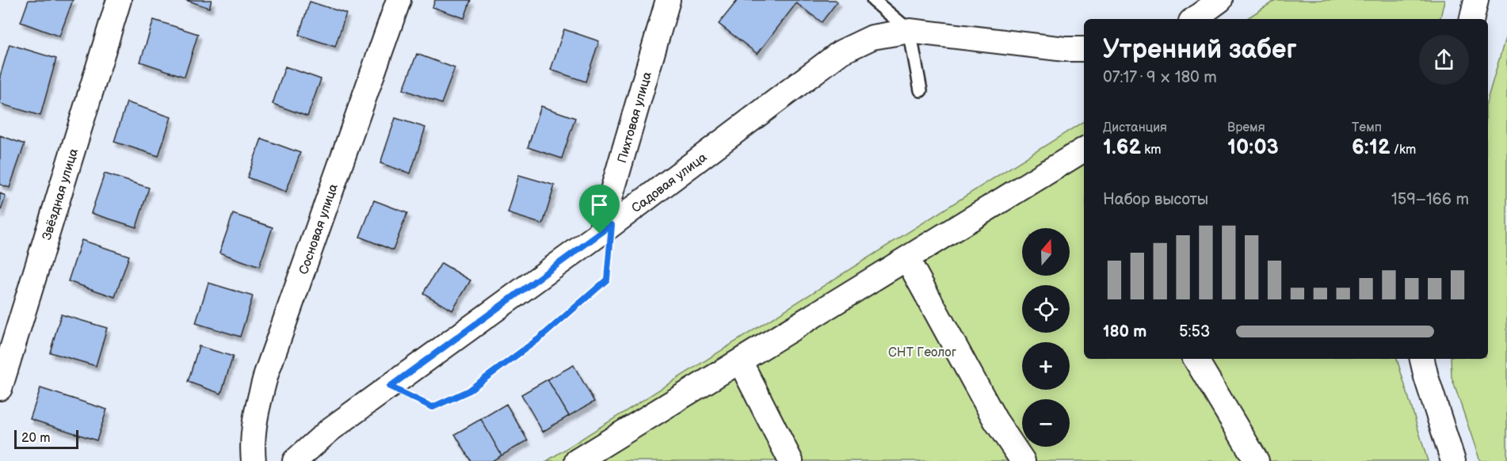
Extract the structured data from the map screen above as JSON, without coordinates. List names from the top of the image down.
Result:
{
  "streets": {
    "street": [
      "Пихтовая улица",
      "Садовая улица",
      "Звёздная улица",
      "Сосновая улица"
    ]
  },
  "crossings": [
    ["Пихтовая улица", "Садовая улица"]
  ],
  "parks": ["СНТ Геолог"],
  "scale_bar": "20 m",
  "north": "top",
  "page": {
    "heading": ["Утренний забег", "07:17 · 9 × 180 m"],
    "stats": [
      ["Дистанция", "1.62 km"],
      ["Время", "10:03"],
      ["Темп", "6:12 /km"]
    ],
    "chart": ["Набор высоты", "159–166 m"],
    "map_buttons": ["+", "−"],
    "list": [
      {
        "name": "180 m",
        "note": "5:53"
      }
    ],
    "scale": "20 m"
  }
}
